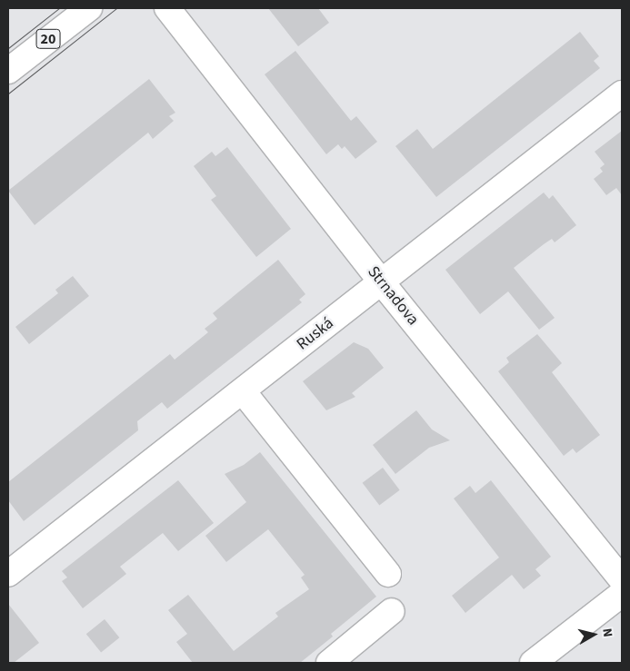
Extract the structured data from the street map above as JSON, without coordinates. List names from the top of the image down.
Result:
{
  "streets": {
    "street": ["20", "Strnadova", "Ruská"]
  },
  "crossings": [
    ["Strnadova", "Ruská"]
  ],
  "north": "right"
}
